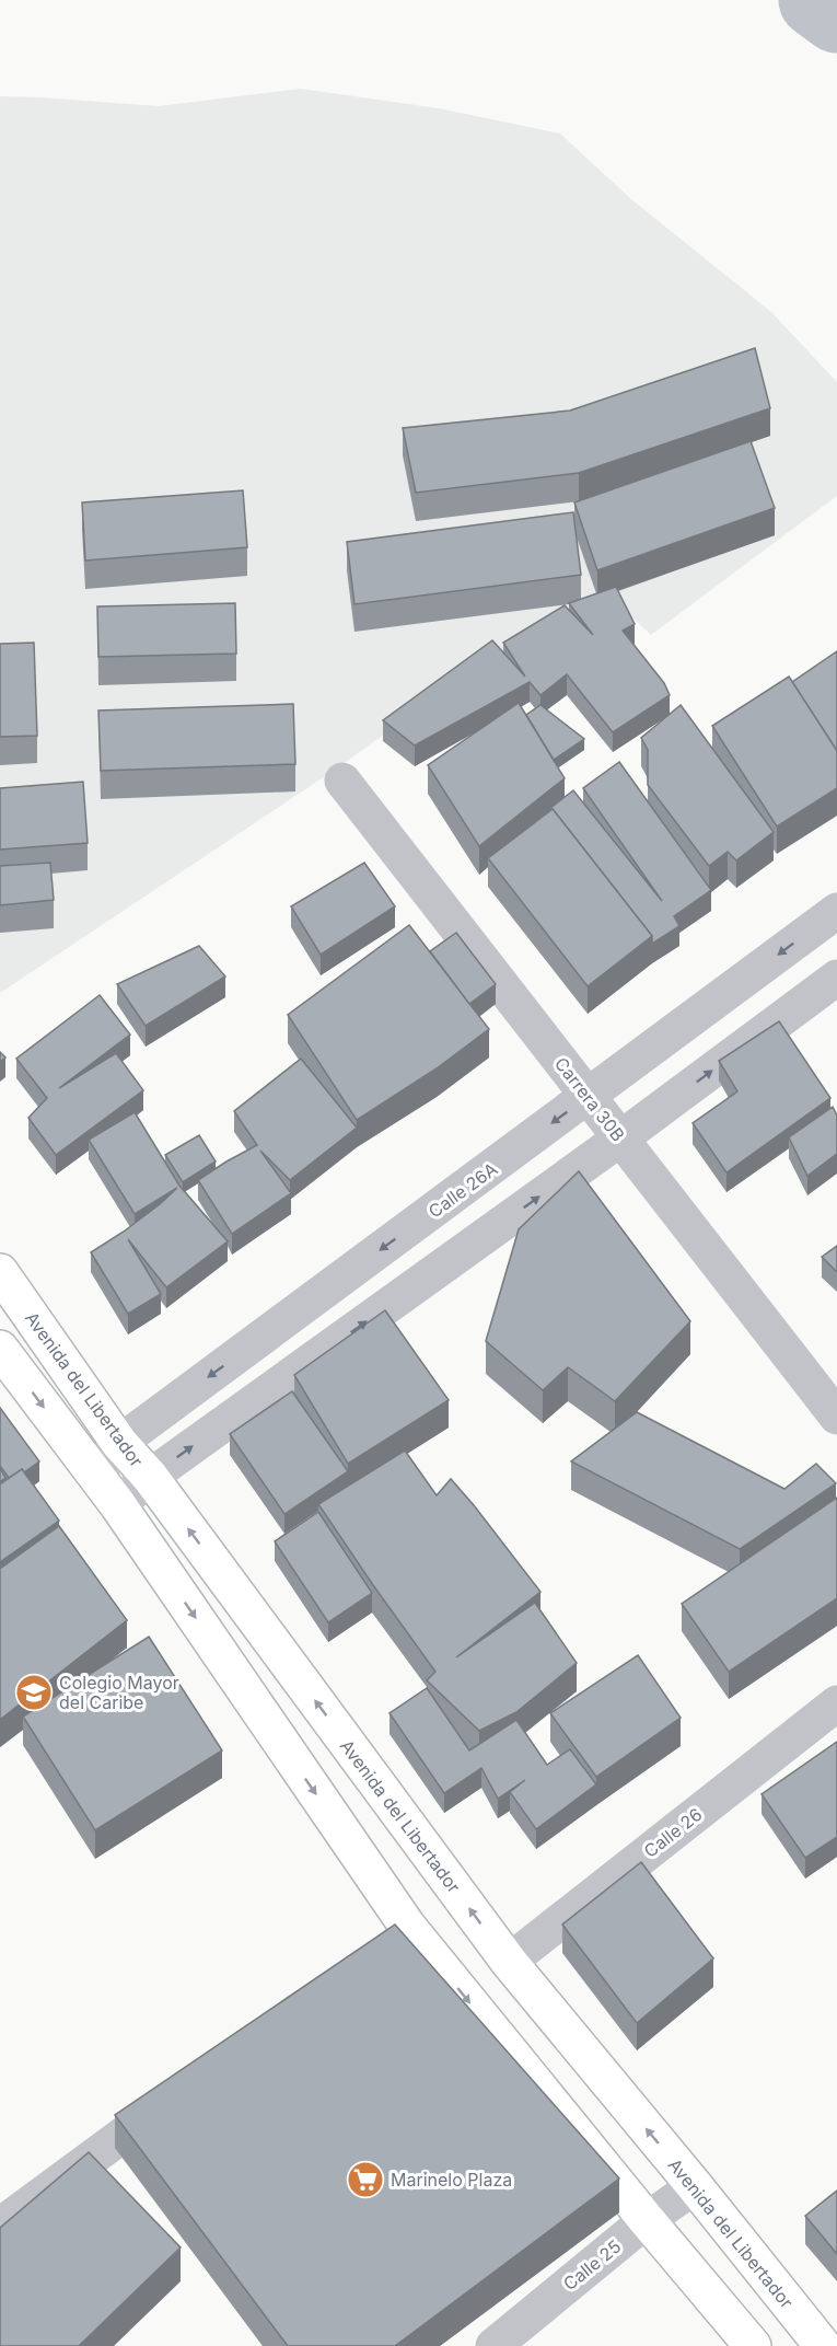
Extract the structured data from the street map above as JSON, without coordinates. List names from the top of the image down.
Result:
{
  "streets": {
    "main road": ["Avenida del Libertador"],
    "street": [
      "Carrera 30B",
      "Calle 26A",
      "Calle 26",
      "Calle 25"
    ]
  },
  "crossings": [
    ["Carrera 30B", "Calle 26A"],
    ["Calle 26A", "Avenida del Libertador"],
    ["Avenida del Libertador", "Calle 26"],
    ["Avenida del Libertador", "Calle 25"]
  ],
  "places": {
    "school or university": ["Colegio Mayor del Caribe"],
    "supermarket": ["Marinelo Plaza"]
  }
}
